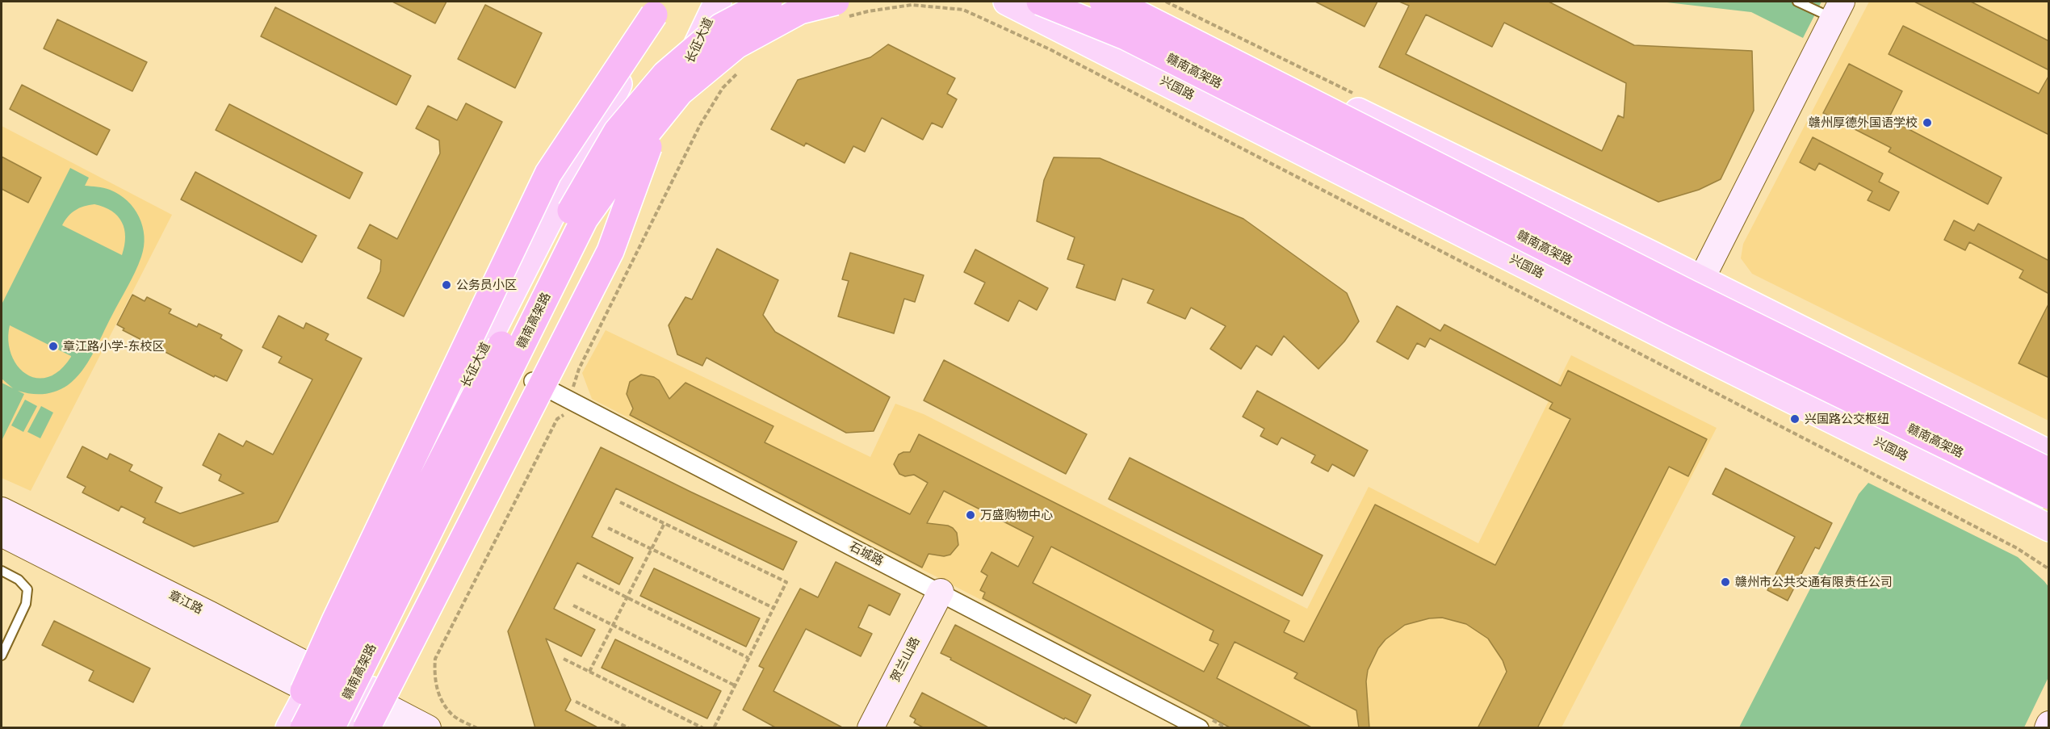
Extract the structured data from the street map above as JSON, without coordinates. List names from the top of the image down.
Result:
{
  "streets": {
    "highway": ["赣南高架路"],
    "main road": [
      "长征大道",
      "兴国路",
      "章江路",
      "贺兰山路"
    ],
    "street": ["石城路"]
  },
  "crossings": [
    ["长征大道", "石城路"],
    ["长征大道", "章江路"],
    ["石城路", "贺兰山路"]
  ],
  "places": [
    "赣州厚德外国语学校",
    "公务员小区",
    "章江路小学-东校区",
    "兴国路公交枢纽",
    "万盛购物中心",
    "赣州市公共交通有限责任公司"
  ]
}
